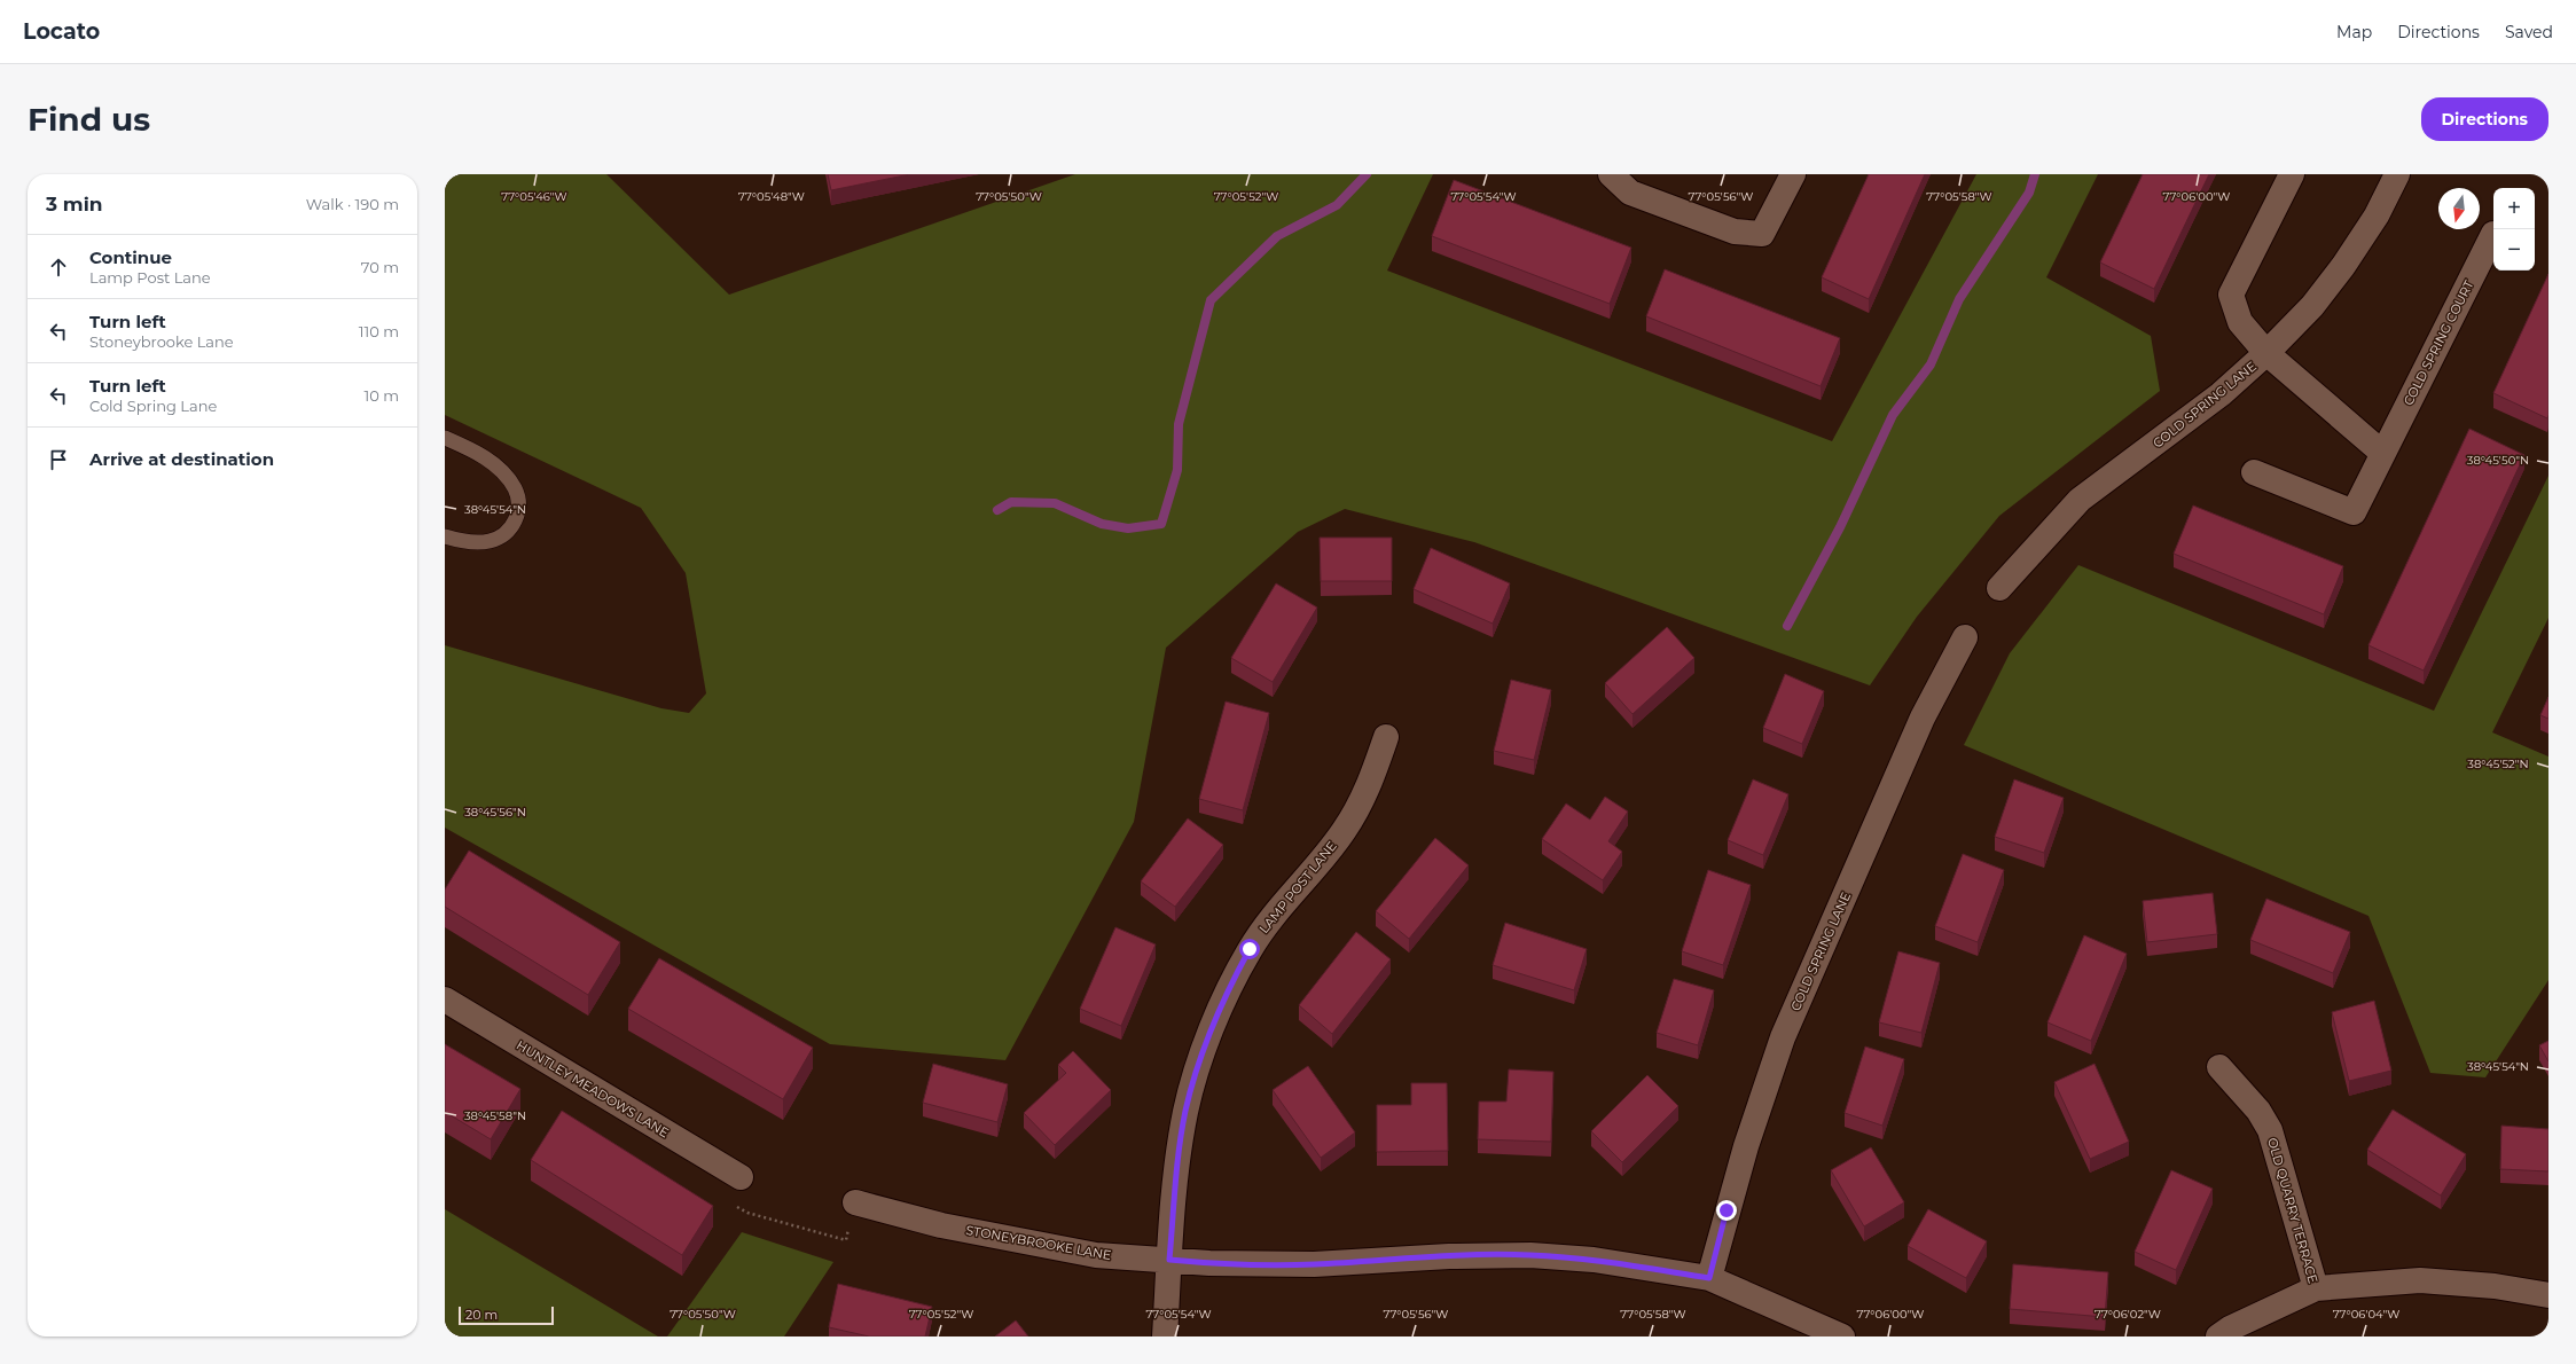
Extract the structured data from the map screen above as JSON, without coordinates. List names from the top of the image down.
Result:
{
  "streets": {
    "street": [
      "COLD SPRING COURT",
      "COLD SPRING LANE",
      "LAMP POST LANE",
      "HUNTLEY MEADOWS LANE",
      "OLD QUARRY TERRACE",
      "STONEYBROOKE LANE"
    ]
  },
  "crossings": [
    ["COLD SPRING LANE", "STONEYBROOKE LANE"],
    ["LAMP POST LANE", "STONEYBROOKE LANE"]
  ],
  "scale_bar": "20 m",
  "north": "bottom",
  "page": {
    "header": "Locato",
    "nav": ["Map", "Directions", "Saved"],
    "buttons": "Directions",
    "title": "Find us",
    "heading": ["3 min", "Walk · 190 m"],
    "map_buttons": ["+", "−"],
    "list": [
      ["Continue", "Lamp Post Lane", "70 m"],
      ["Turn left", "Stoneybrooke Lane", "110 m"],
      ["Turn left", "Cold Spring Lane", "10 m"],
      "Arrive at destination"
    ],
    "scale": "20 m"
  },
  "coordinates": [
    "77°05'46\"W",
    "77°05'48\"W",
    "77°05'50\"W",
    "77°05'52\"W",
    "77°05'54\"W",
    "77°05'56\"W",
    "77°05'58\"W",
    "77°06'00\"W",
    "38°45'50\"N",
    "38°45'54\"N",
    "38°45'52\"N",
    "38°45'56\"N",
    "38°45'58\"N",
    "77°06'02\"W",
    "77°06'04\"W"
  ]
}
